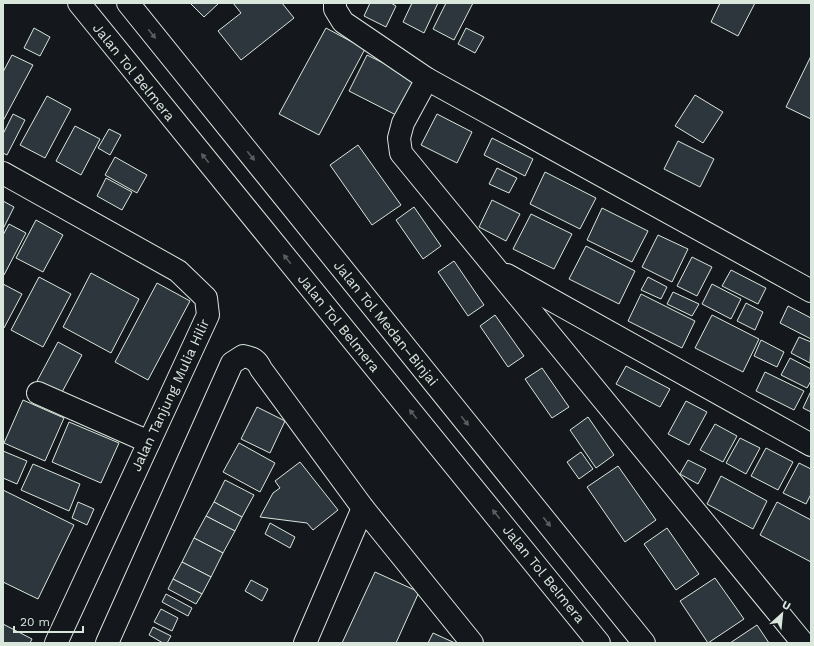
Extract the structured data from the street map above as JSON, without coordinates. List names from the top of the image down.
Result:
{
  "streets": {
    "main road": ["Jalan Tol Belmera", "Jalan Tol Medan–Binjai", "Jalan Tanjung Mulia Hilir"]
  },
  "scale_bar": "20 m",
  "north": "top right"
}
